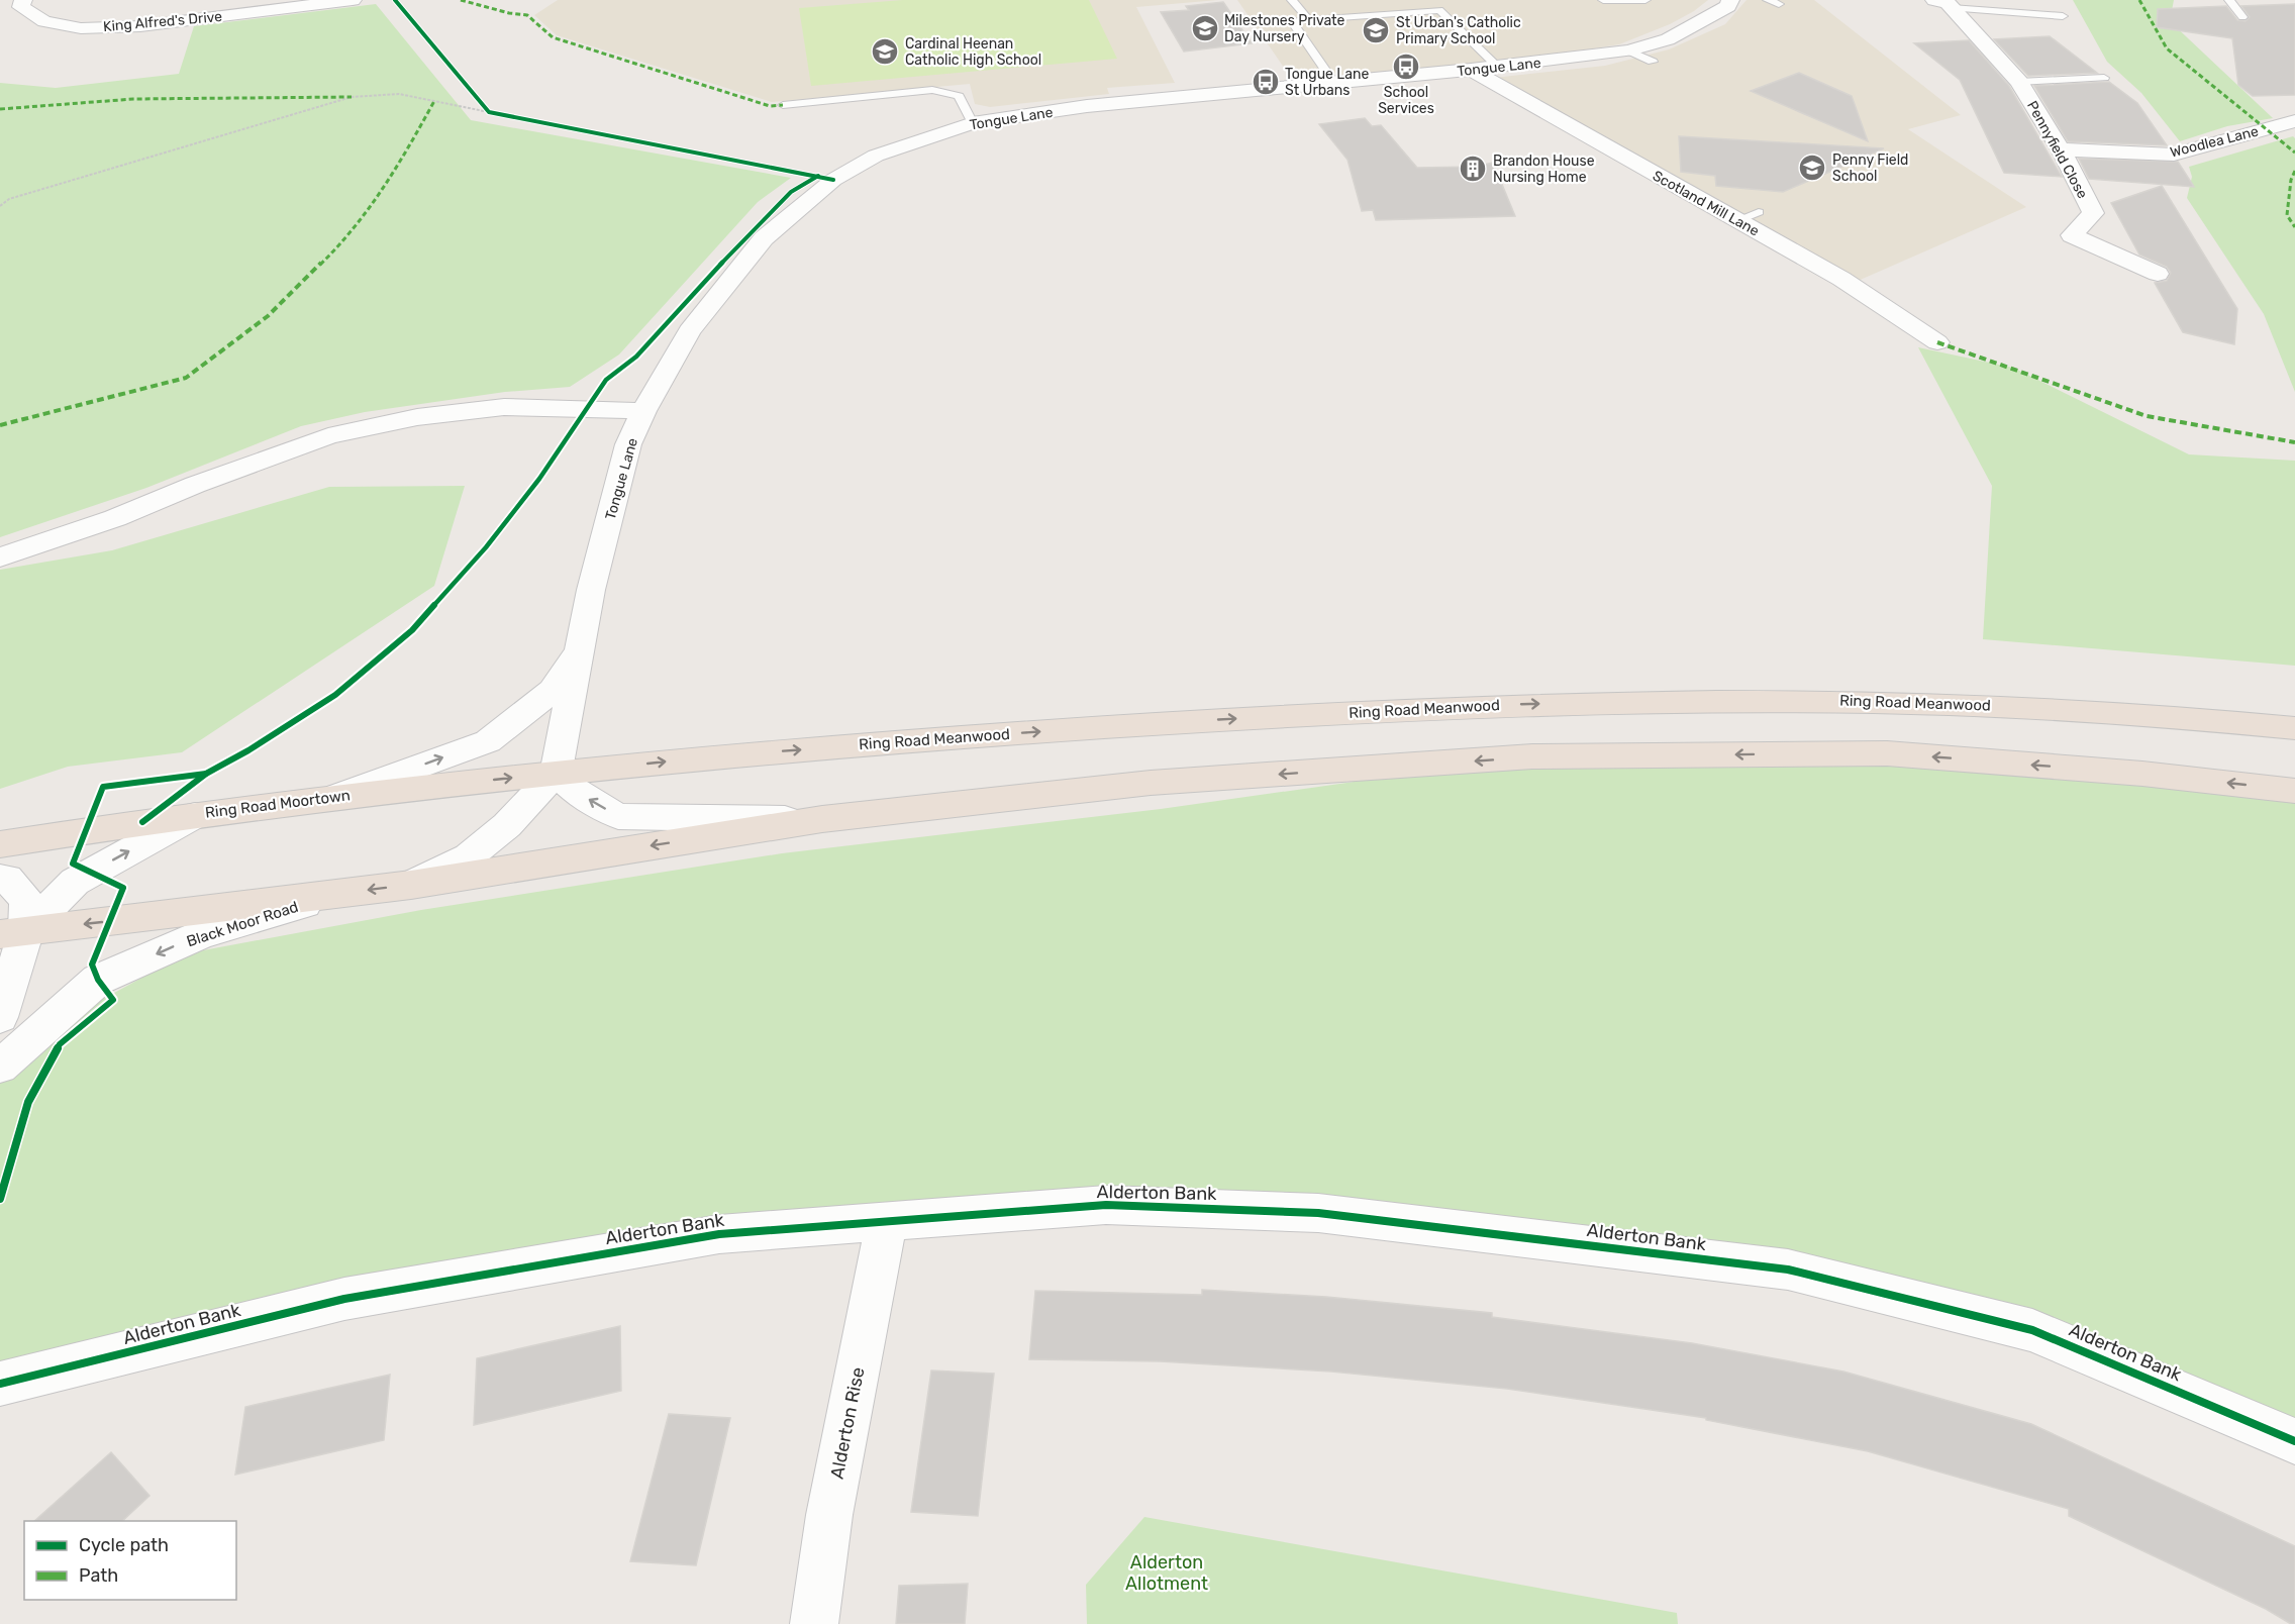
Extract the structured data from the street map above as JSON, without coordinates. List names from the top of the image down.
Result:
{
  "streets": {
    "highway": ["Ring Road Meanwood", "Ring Road Moortown"],
    "street": [
      "King Alfred's Drive",
      "Tongue Lane",
      "Woodlea Lane",
      "Pennyfield Close",
      "Scotland Mill Lane",
      "Black Moor Road",
      "Alderton Bank",
      "Alderton Rise"
    ]
  },
  "crossings": [
    ["Tongue Lane", "Scotland Mill Lane"],
    ["Tongue Lane", "Ring Road Meanwood"],
    ["Tongue Lane", "Ring Road Moortown"],
    ["Woodlea Lane", "Pennyfield Close"],
    ["Ring Road Meanwood", "Ring Road Moortown"],
    ["Alderton Bank", "Alderton Rise"]
  ],
  "parks": ["Alderton Allotment"],
  "places": {
    "school or university": [
      "Milestones Private Day Nursery",
      "St Urban's Catholic Primary School",
      "Cardinal Heenan Catholic High School",
      "Penny Field School"
    ],
    "bus stop": ["School Services", "Tongue Lane St Urbans"],
    "building": ["Brandon House Nursing Home"]
  },
  "legend": ["Cycle path", "Path"]
}
